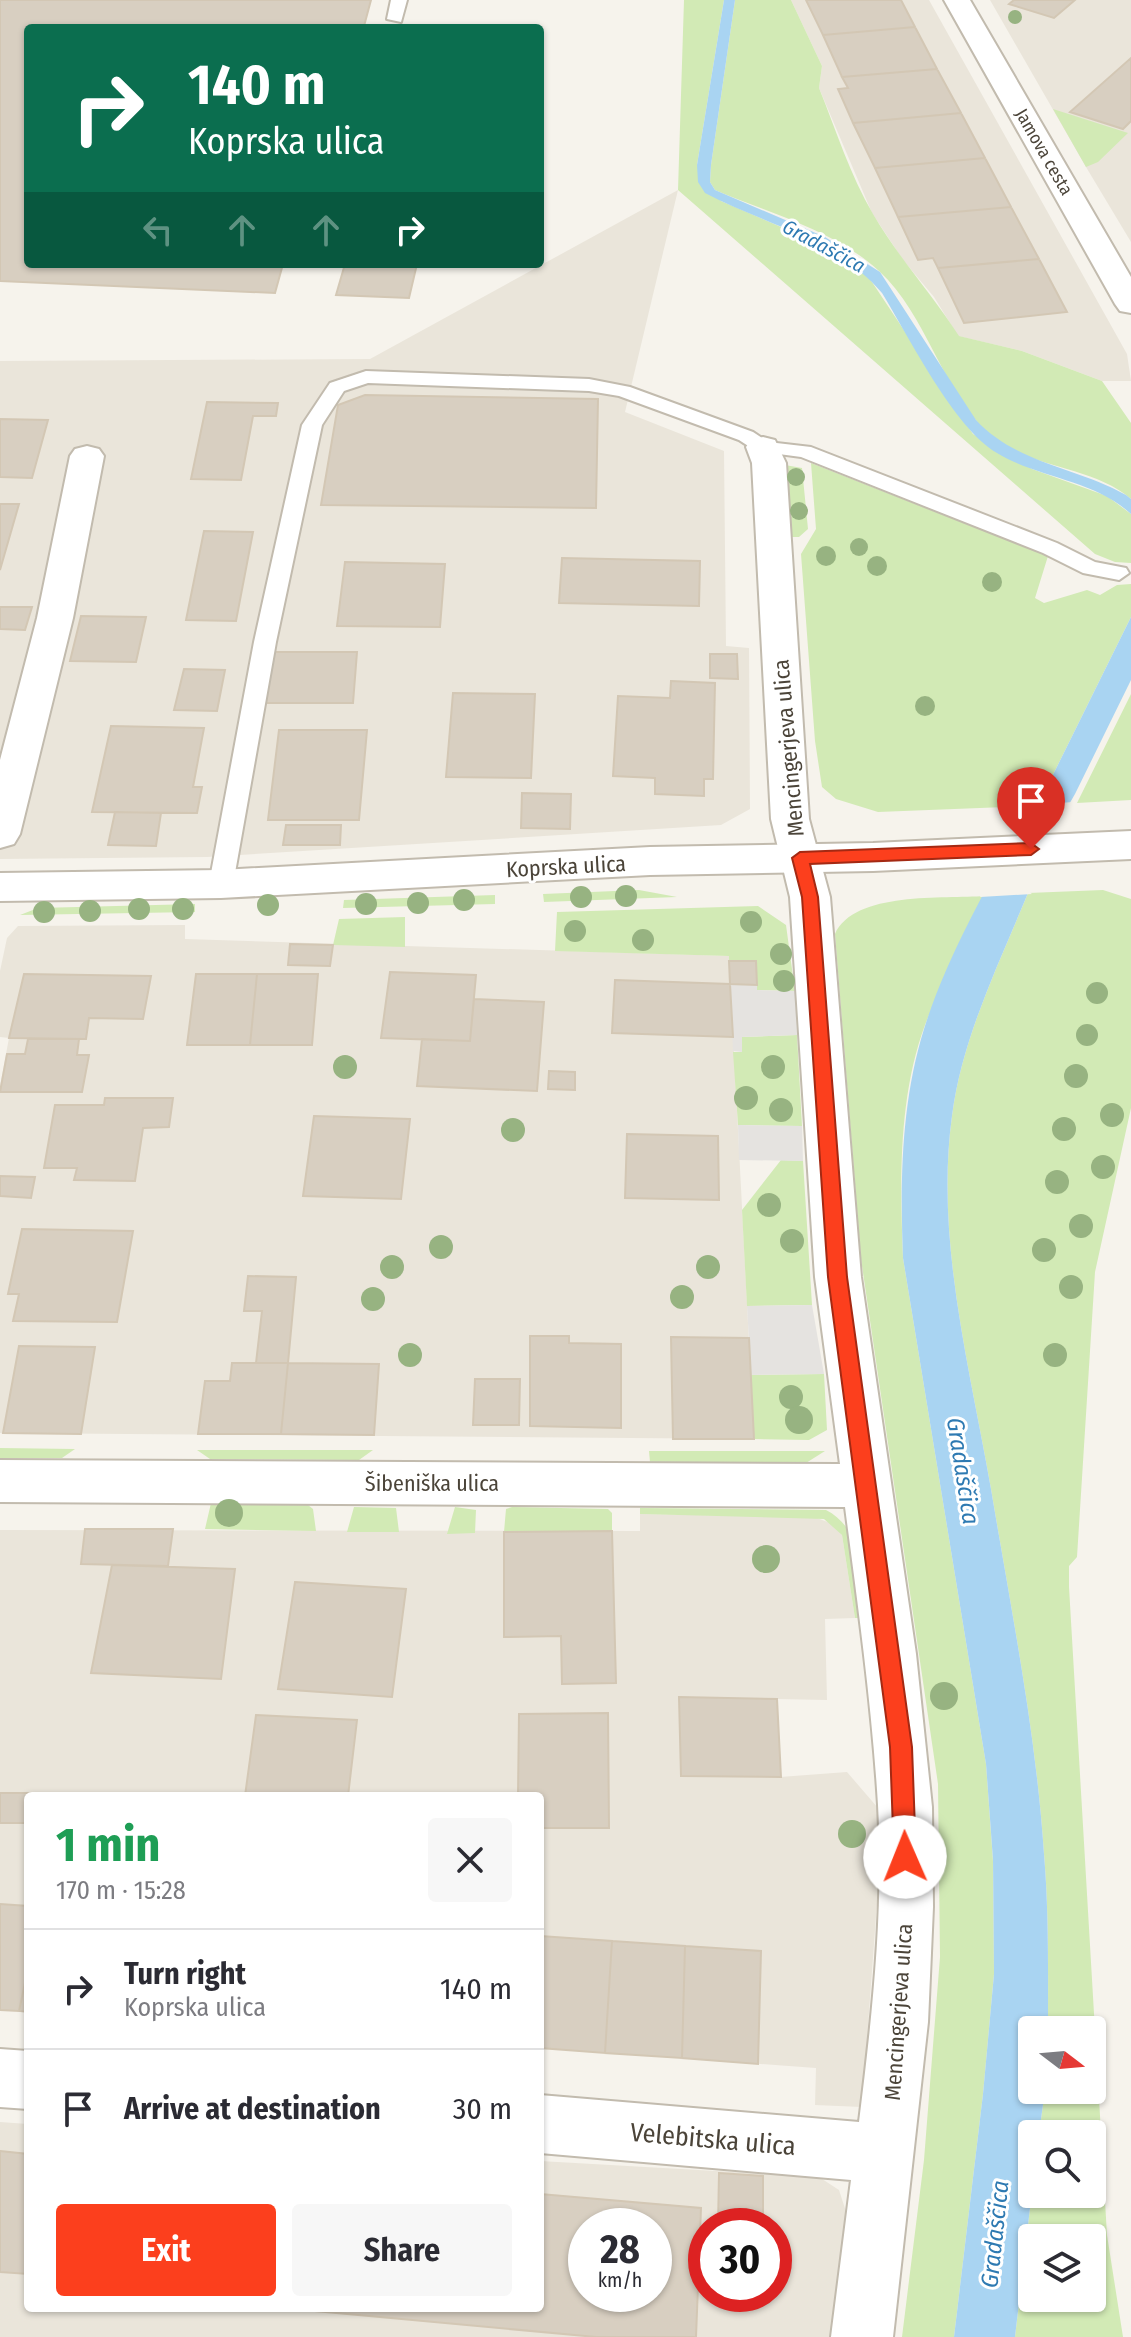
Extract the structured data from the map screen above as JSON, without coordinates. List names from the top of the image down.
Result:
{
  "streets": {
    "street": [
      "Jamova cesta",
      "Mencingerjeva ulica",
      "Koprska ulica",
      "Šibeniška ulica",
      "Velebitska ulica"
    ]
  },
  "crossings": [
    ["Mencingerjeva ulica", "Koprska ulica"],
    ["Mencingerjeva ulica", "Šibeniška ulica"],
    ["Mencingerjeva ulica", "Velebitska ulica"]
  ],
  "water": ["Gradaščica"],
  "north": "right",
  "page": {
    "turn": ["140 m", "Koprska ulica"],
    "heading": ["1 min", "170 m · 15:28"],
    "list": [
      {
        "name": "Turn right",
        "note": "Koprska ulica",
        "value": "140 m"
      },
      {
        "name": "Arrive at destination",
        "value": "30 m"
      }
    ],
    "buttons": ["Exit", "Share"],
    "speed": "28 km/h",
    "limit": "30"
  }
}
